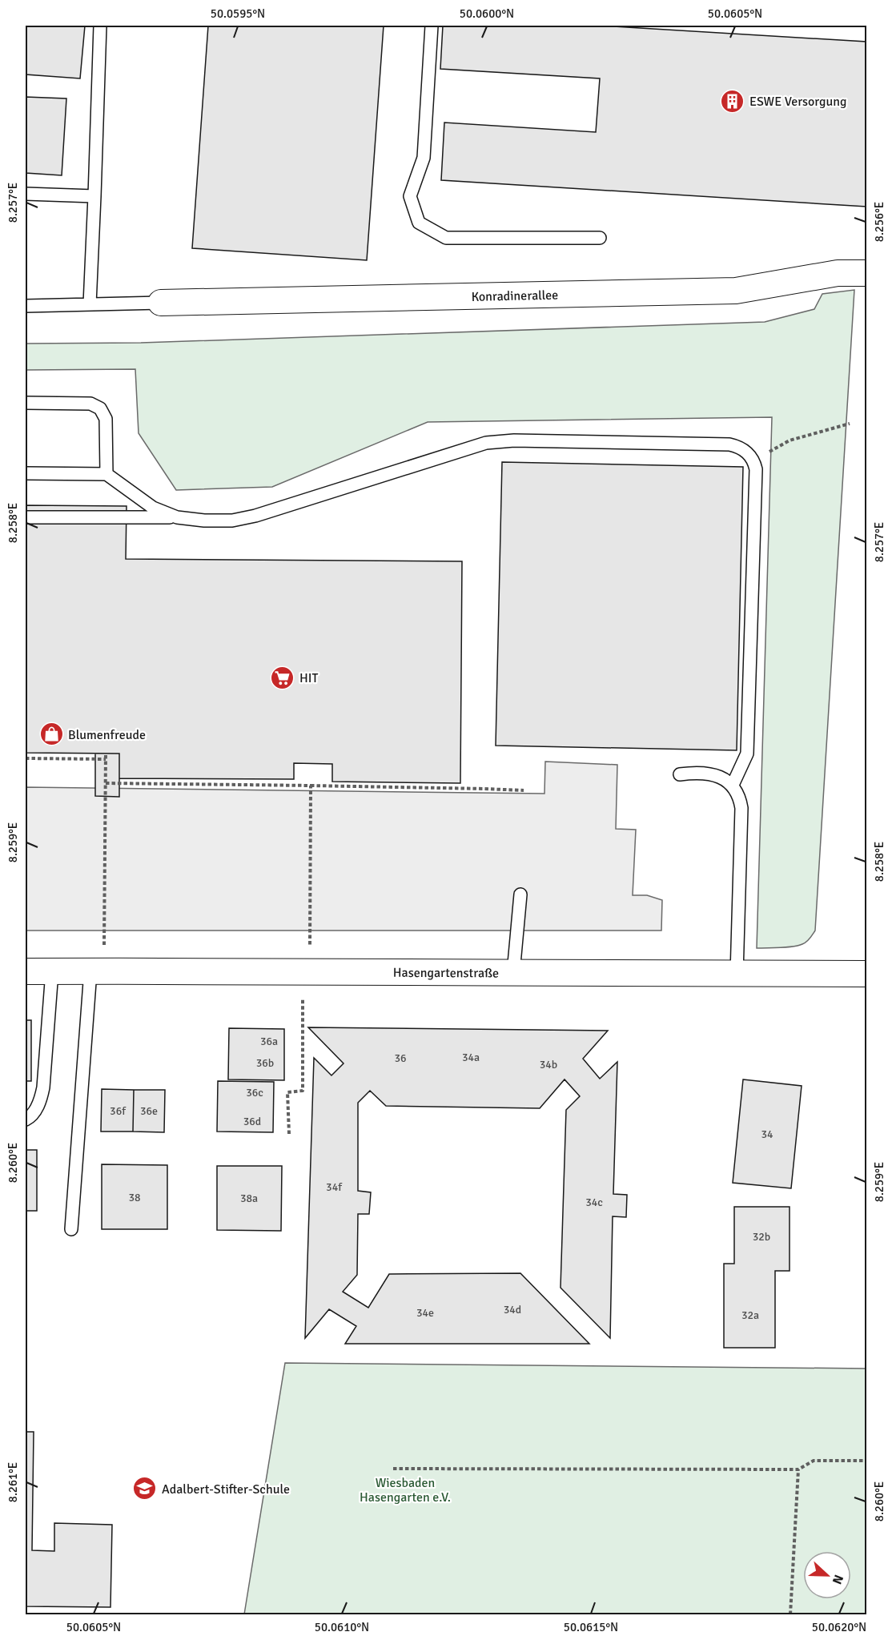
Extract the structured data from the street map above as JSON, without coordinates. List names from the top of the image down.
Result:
{
  "streets": {
    "street": ["Konradinerallee", "Hasengartenstraße"]
  },
  "parks": ["Wiesbaden Hasengarten e.V."],
  "places": {
    "building": ["ESWE Versorgung"],
    "supermarket": ["HIT"],
    "shop": ["Blumenfreude"],
    "school or university": ["Adalbert-Stifter-Schule"]
  },
  "house_numbers": [
    "36a",
    "34a",
    "36",
    "36b",
    "34b",
    "36c",
    "36f",
    "36e",
    "36d",
    "34",
    "34f",
    "38",
    "38a",
    "34c",
    "32b",
    "34d",
    "34e",
    "32a"
  ],
  "north": "right",
  "coordinates": [
    "50.0595°N",
    "50.0600°N",
    "50.0605°N",
    "8.257°E",
    "8.256°E",
    "8.258°E",
    "8.259°E",
    "8.260°E",
    "8.261°E",
    "50.0610°N",
    "50.0615°N",
    "50.0620°N"
  ]
}
